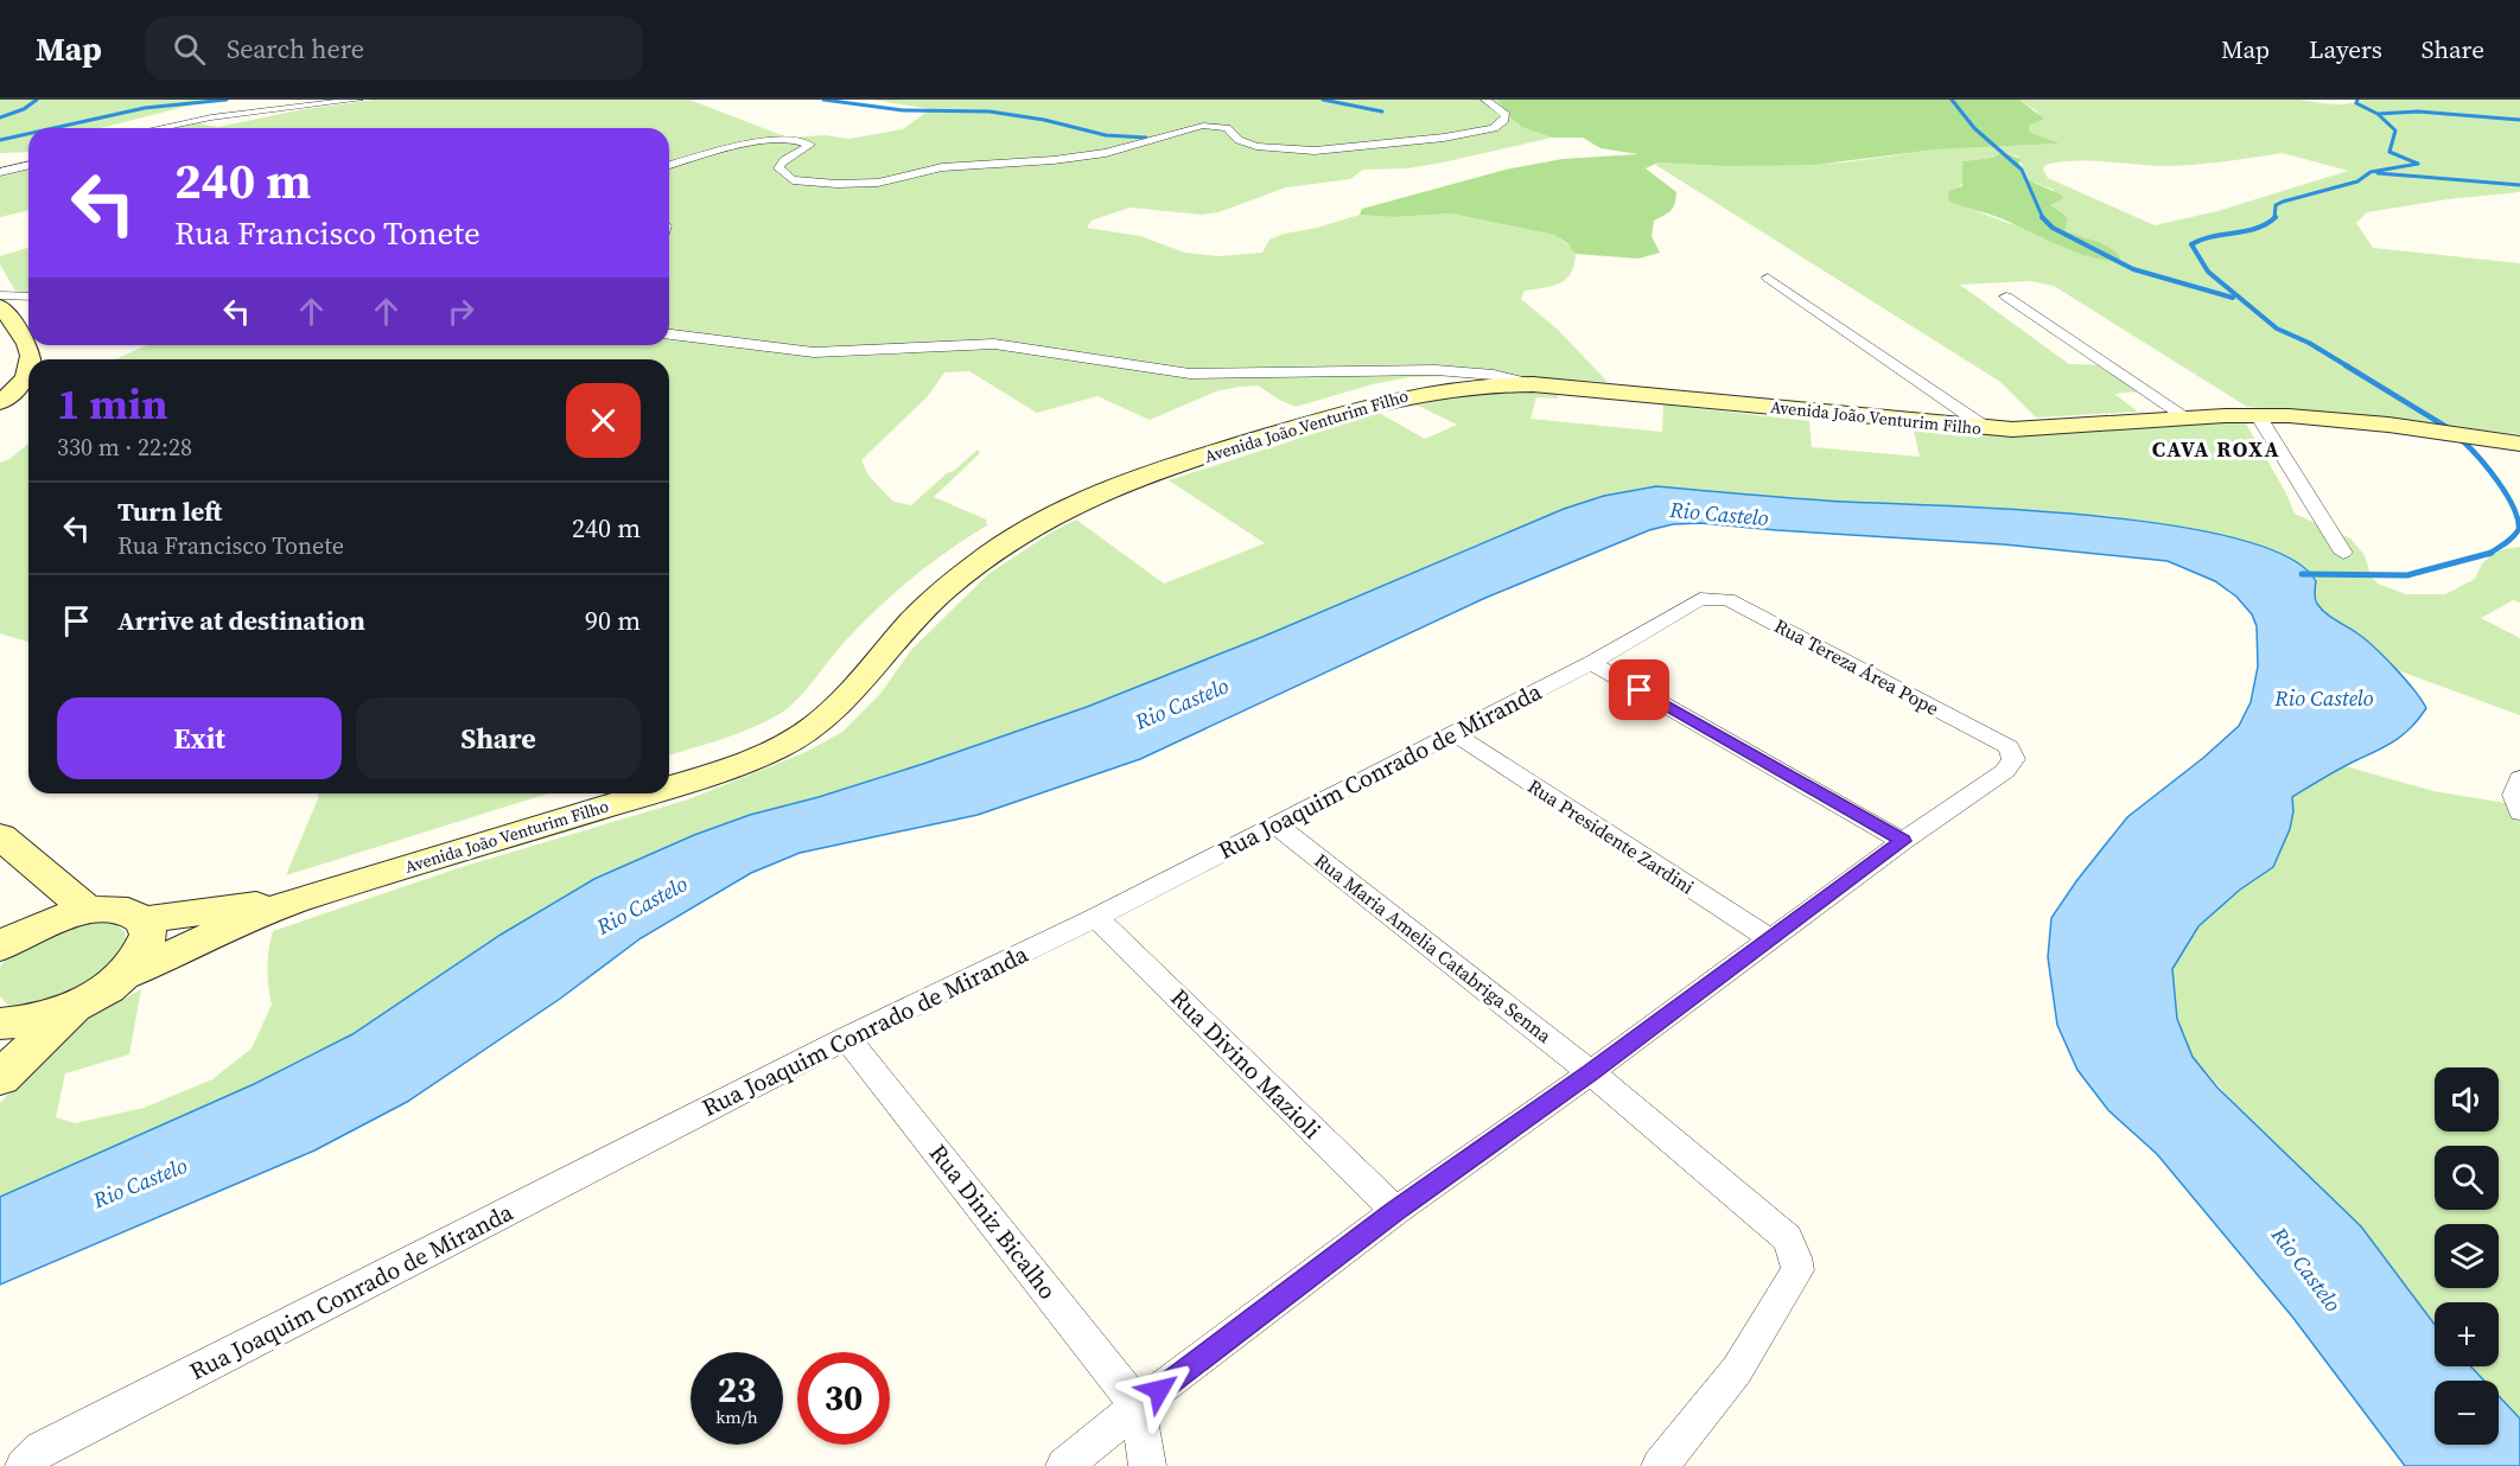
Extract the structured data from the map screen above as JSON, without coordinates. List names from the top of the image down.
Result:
{
  "streets": {
    "street": [
      "Avenida João Venturim Filho",
      "Rua Tereza Área Pope",
      "Rua Joaquim Conrado de Miranda",
      "Rua Presidente Zardini",
      "Rua Maria Amelia Catabriga Senna",
      "Rua Divino Mazioli",
      "Rua Diniz Bicalho"
    ]
  },
  "crossings": [
    ["Rua Tereza Área Pope", "Rua Joaquim Conrado de Miranda"],
    ["Rua Joaquim Conrado de Miranda", "Rua Presidente Zardini"],
    ["Rua Joaquim Conrado de Miranda", "Rua Maria Amelia Catabriga Senna"],
    ["Rua Joaquim Conrado de Miranda", "Rua Divino Mazioli"],
    ["Rua Joaquim Conrado de Miranda", "Rua Diniz Bicalho"]
  ],
  "districts": ["CAVA ROXA"],
  "water": ["Rio Castelo"],
  "page": {
    "header": "Map",
    "search": "Search here",
    "nav": ["Map", "Layers", "Share"],
    "turn": ["240 m", "Rua Francisco Tonete"],
    "heading": ["1 min", "330 m · 22:28"],
    "list": [
      {
        "name": "Turn left",
        "note": "Rua Francisco Tonete",
        "value": "240 m"
      },
      {
        "name": "Arrive at destination",
        "value": "90 m"
      }
    ],
    "buttons": ["Exit", "Share"],
    "map_buttons": ["+", "−"],
    "speed": "23 km/h",
    "limit": "30"
  }
}
